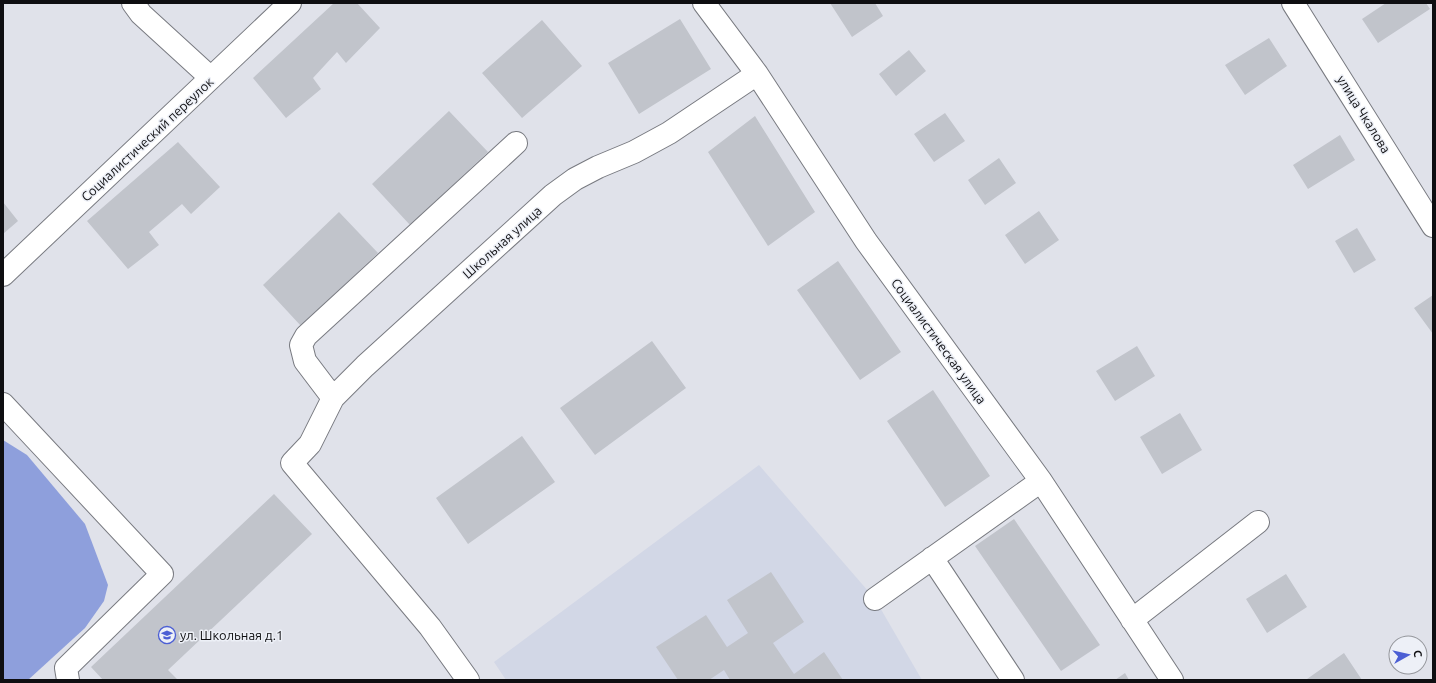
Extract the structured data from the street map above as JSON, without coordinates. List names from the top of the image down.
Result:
{
  "streets": {
    "street": [
      "улица Чкалова",
      "Социалистический переулок",
      "Школьная улица",
      "Социалистическая улица"
    ]
  },
  "crossings": [
    ["Школьная улица", "Социалистическая улица"]
  ],
  "places": {
    "school or university": ["ул. Школьная д.1"]
  },
  "north": "right"
}
